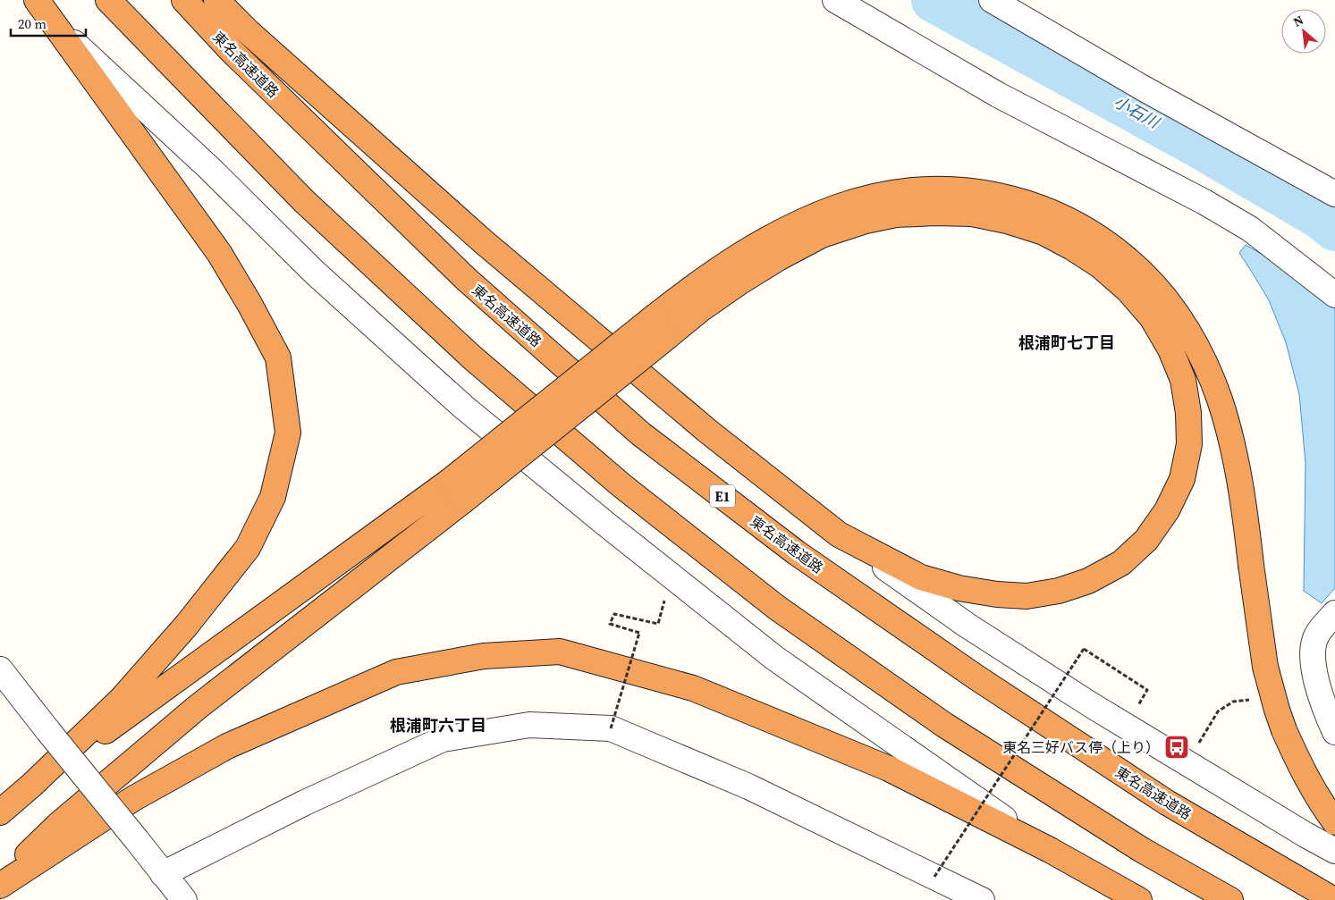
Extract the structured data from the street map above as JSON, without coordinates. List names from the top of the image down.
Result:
{
  "streets": {
    "highway": ["東名高速道路", "E1"]
  },
  "districts": ["根浦町七丁目", "根浦町六丁目"],
  "water": ["小石川"],
  "places": {
    "bus stop": ["東名三好バス停（上り）"]
  },
  "scale_bar": "20 m",
  "north": "top left"
}
